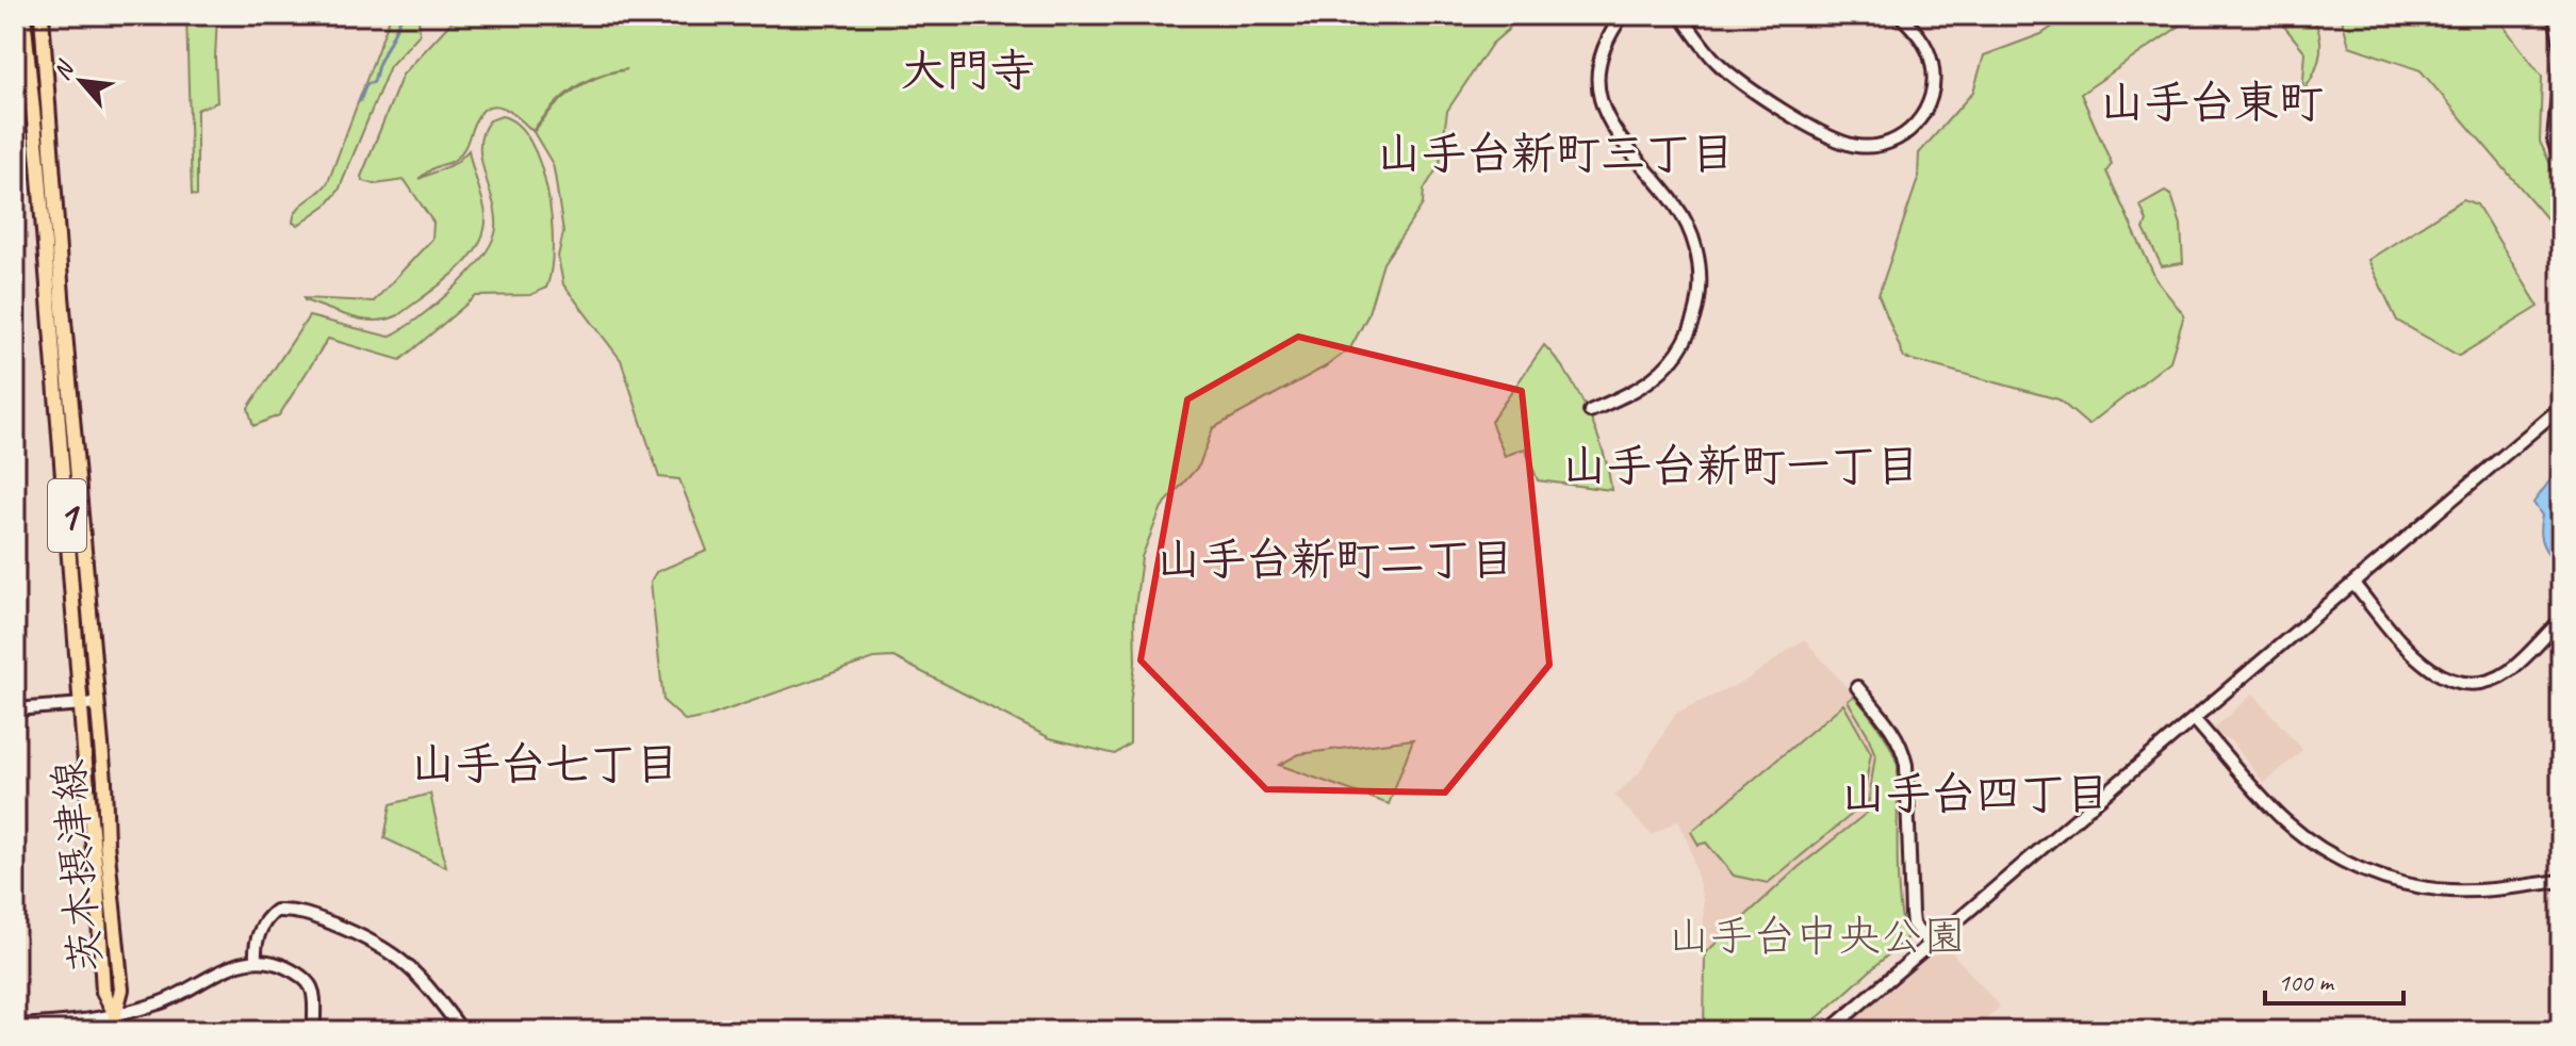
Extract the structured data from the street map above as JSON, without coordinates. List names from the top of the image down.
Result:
{
  "streets": {
    "main road": ["1", "茨木摂津線"]
  },
  "districts": [
    "大門寺",
    "山手台東町",
    "山手台新町三丁目",
    "山手台新町一丁目",
    "山手台新町二丁目",
    "山手台七丁目",
    "山手台四丁目"
  ],
  "parks": ["山手台中央公園"],
  "scale_bar": "100 m",
  "north": "top left"
}
